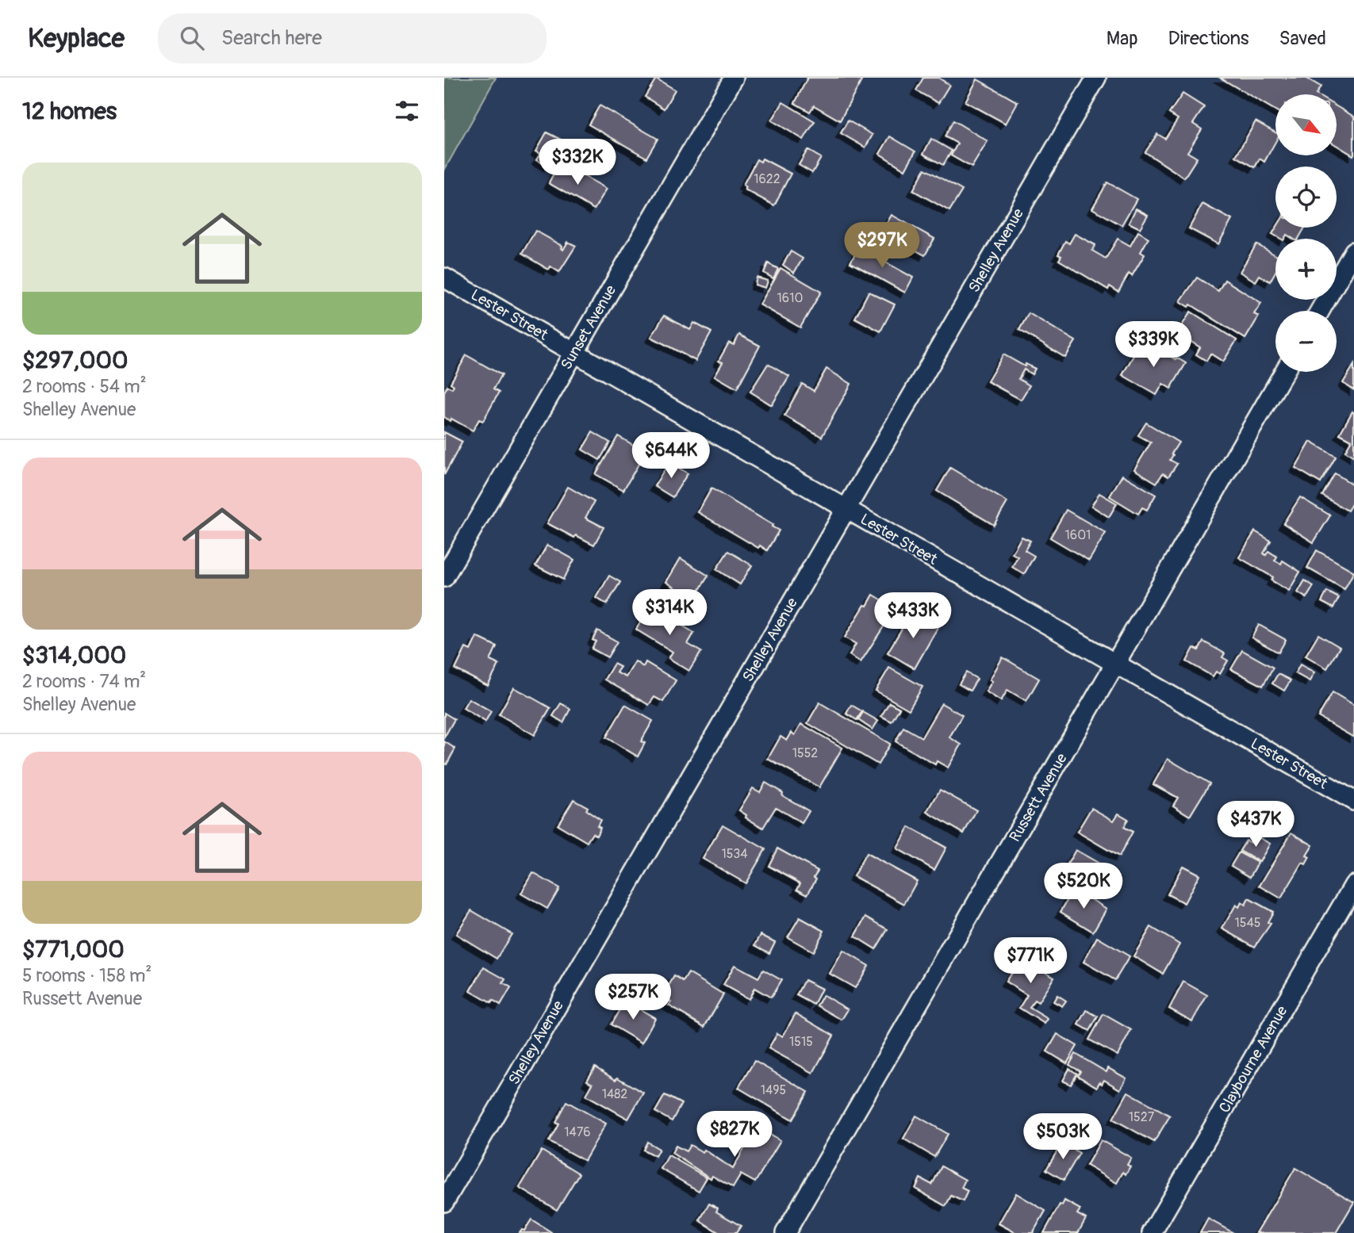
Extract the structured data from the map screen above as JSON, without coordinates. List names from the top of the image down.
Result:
{
  "streets": {
    "street": [
      "Shelley Avenue",
      "Lester Street",
      "Sunset Avenue",
      "Russett Avenue",
      "Claybourne Avenue"
    ]
  },
  "crossings": [
    ["Shelley Avenue", "Lester Street"],
    ["Lester Street", "Sunset Avenue"],
    ["Lester Street", "Russett Avenue"]
  ],
  "house_numbers": [
    "1622",
    "1610",
    "1601",
    "1552",
    "1534",
    "1545",
    "1515",
    "1495",
    "1482",
    "1527",
    "1476"
  ],
  "north": "bottom right",
  "page": {
    "header": "Keyplace",
    "search": "Search here",
    "nav": ["Map", "Directions", "Saved"],
    "heading": "12 homes",
    "map_buttons": ["+", "−"],
    "price": [
      "$332K",
      "$297K",
      "$339K",
      "$644K",
      "$314K",
      "$433K",
      "$437K",
      "$520K",
      "$771K",
      "$257K",
      "$827K",
      "$503K"
    ],
    "list": [
      {
        "name": "$297,000",
        "note": "2 rooms · 54 m² · Shelley Avenue"
      },
      {
        "name": "$314,000",
        "note": "2 rooms · 74 m² · Shelley Avenue"
      },
      {
        "name": "$771,000",
        "note": "5 rooms · 158 m² · Russett Avenue"
      }
    ]
  }
}
